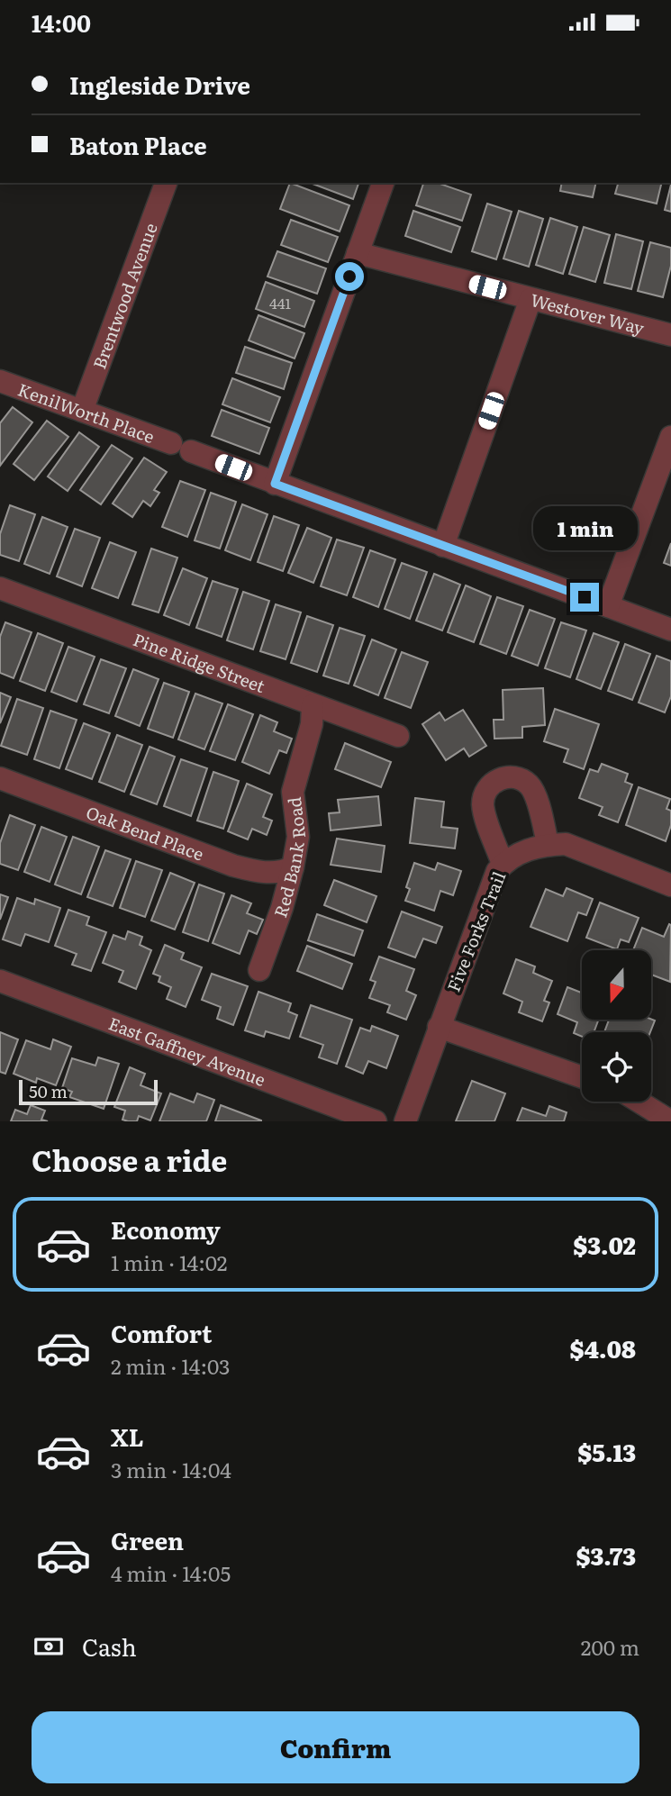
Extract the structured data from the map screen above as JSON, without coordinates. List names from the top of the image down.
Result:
{
  "streets": {
    "street": [
      "Brentwood Avenue",
      "Westover Way",
      "KenilWorth Place",
      "Pine Ridge Street",
      "Oak Bend Place",
      "Red Bank Road",
      "Five Forks Trail",
      "East Gaffney Avenue"
    ]
  },
  "crossings": [
    ["Brentwood Avenue", "KenilWorth Place"],
    ["Pine Ridge Street", "Red Bank Road"],
    ["Oak Bend Place", "Red Bank Road"]
  ],
  "house_numbers": ["441"],
  "scale_bar": "50 m",
  "north": "bottom",
  "page": {
    "status": "14:00",
    "banner": ["Ingleside Drive", "Baton Place"],
    "bubble": "1 min",
    "scale": "50 m",
    "heading": "Choose a ride",
    "list": [
      {
        "name": "Economy",
        "note": "1 min · 14:02",
        "value": "$3.02"
      },
      {
        "name": "Comfort",
        "note": "2 min · 14:03",
        "value": "$4.08"
      },
      {
        "name": "XL",
        "note": "3 min · 14:04",
        "value": "$5.13"
      },
      {
        "name": "Green",
        "note": "4 min · 14:05",
        "value": "$3.73"
      }
    ],
    "pay": ["Cash", "200 m"],
    "buttons": "Confirm"
  }
}
